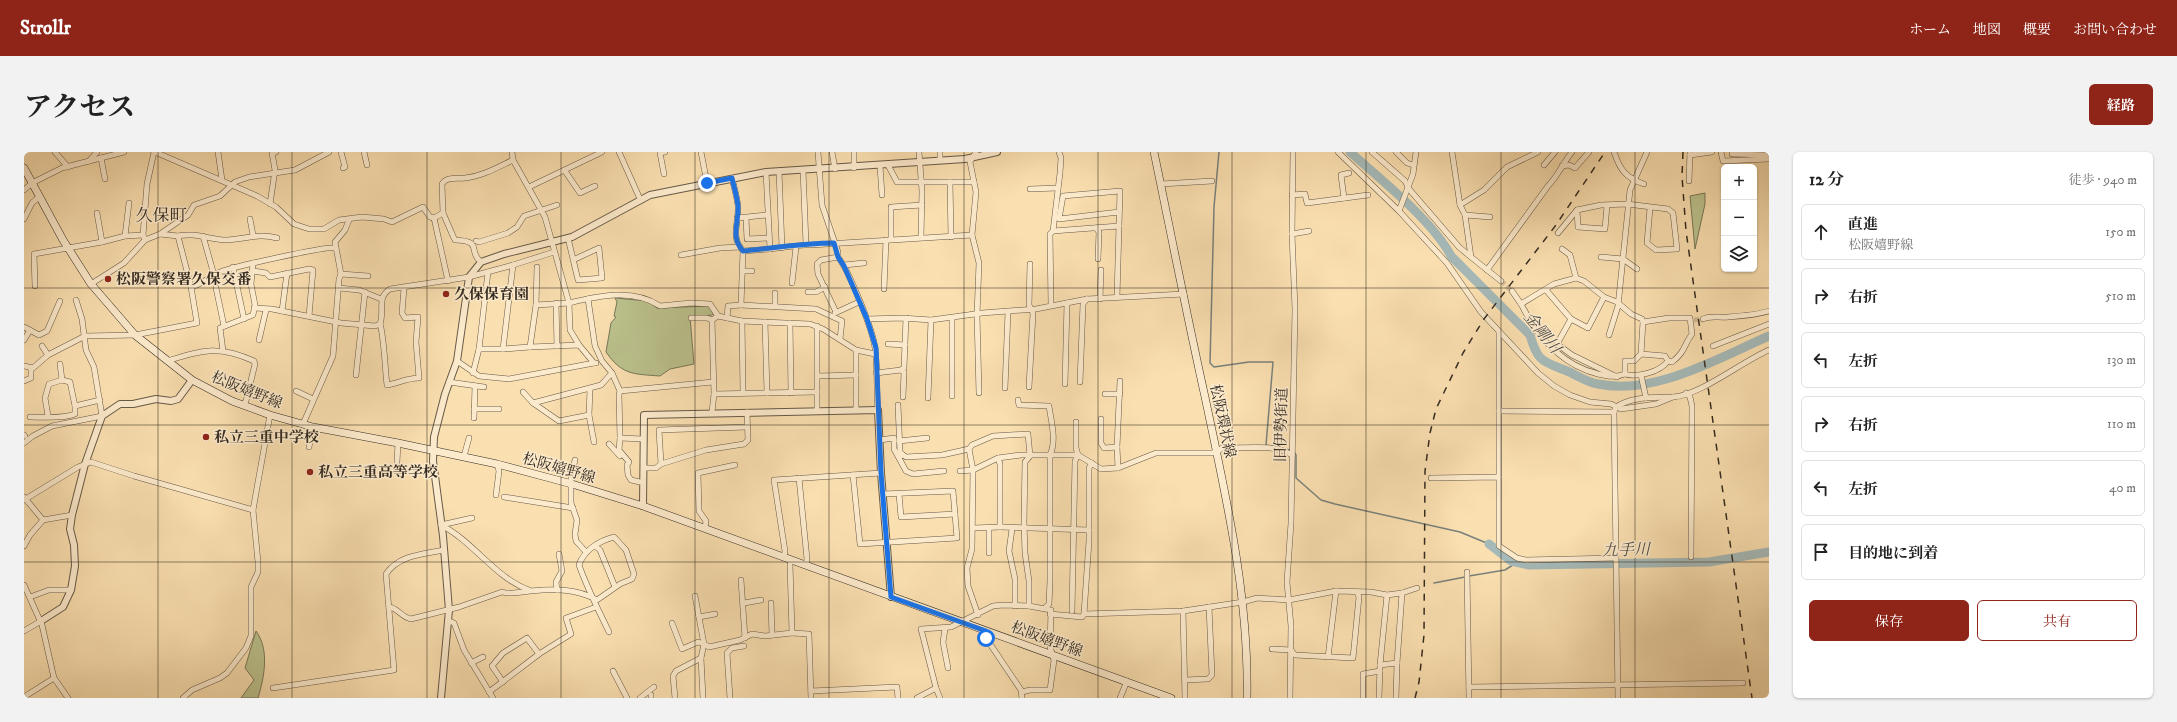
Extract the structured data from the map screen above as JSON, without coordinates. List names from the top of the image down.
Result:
{
  "streets": {
    "main road": ["松阪嬉野線", "松阪環状線"],
    "street": ["旧伊勢街道"]
  },
  "districts": ["久保町"],
  "water": ["金剛川", "九手川"],
  "places": [
    "松阪警察署久保交番",
    "久保保育園",
    "私立三重中学校",
    "私立三重高等学校"
  ],
  "page": {
    "header": "Strollr",
    "nav": [
      "ホーム",
      "地図",
      "概要",
      "お問い合わせ"
    ],
    "title": "アクセス",
    "buttons": [
      "経路",
      ["保存", "共有"]
    ],
    "heading": ["12 分", "徒歩 · 940 m"],
    "map_buttons": ["+", "−"],
    "list": [
      ["直進", "松阪嬉野線", "150 m"],
      ["右折", "510 m"],
      ["左折", "130 m"],
      ["右折", "110 m"],
      ["左折", "40 m"],
      "目的地に到着"
    ]
  }
}
